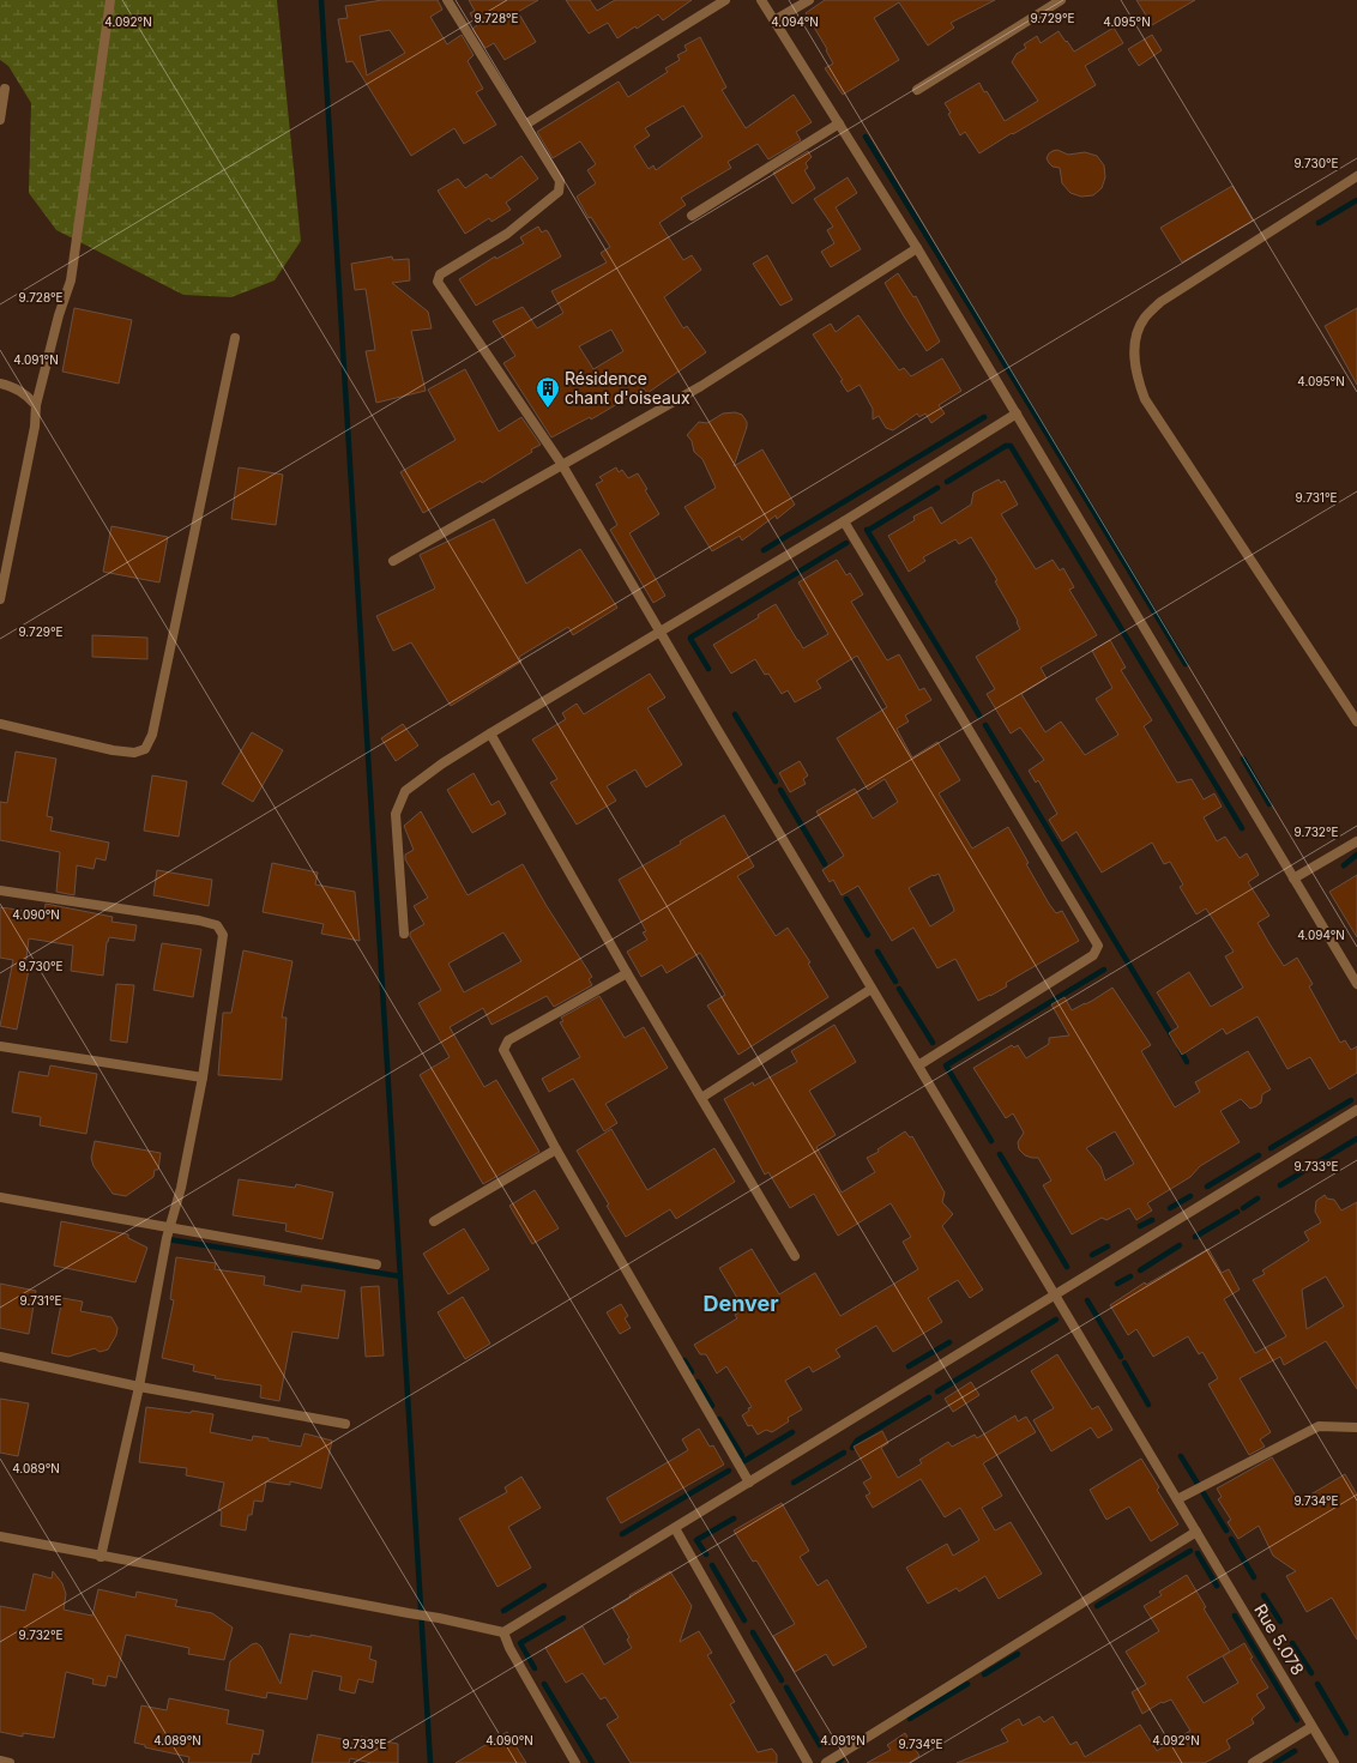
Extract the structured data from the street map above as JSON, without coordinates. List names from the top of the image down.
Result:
{
  "streets": {
    "street": ["Rue 5.078"]
  },
  "districts": ["Denver"],
  "places": {
    "building": ["Résidence chant d'oiseaux"]
  },
  "coordinates": [
    "9.728°E",
    "9.729°E",
    "4.092°N",
    "4.094°N",
    "4.095°N",
    "9.730°E",
    "4.091°N",
    "9.731°E",
    "9.732°E",
    "4.090°N",
    "9.733°E",
    "4.089°N",
    "9.734°E"
  ]
}
